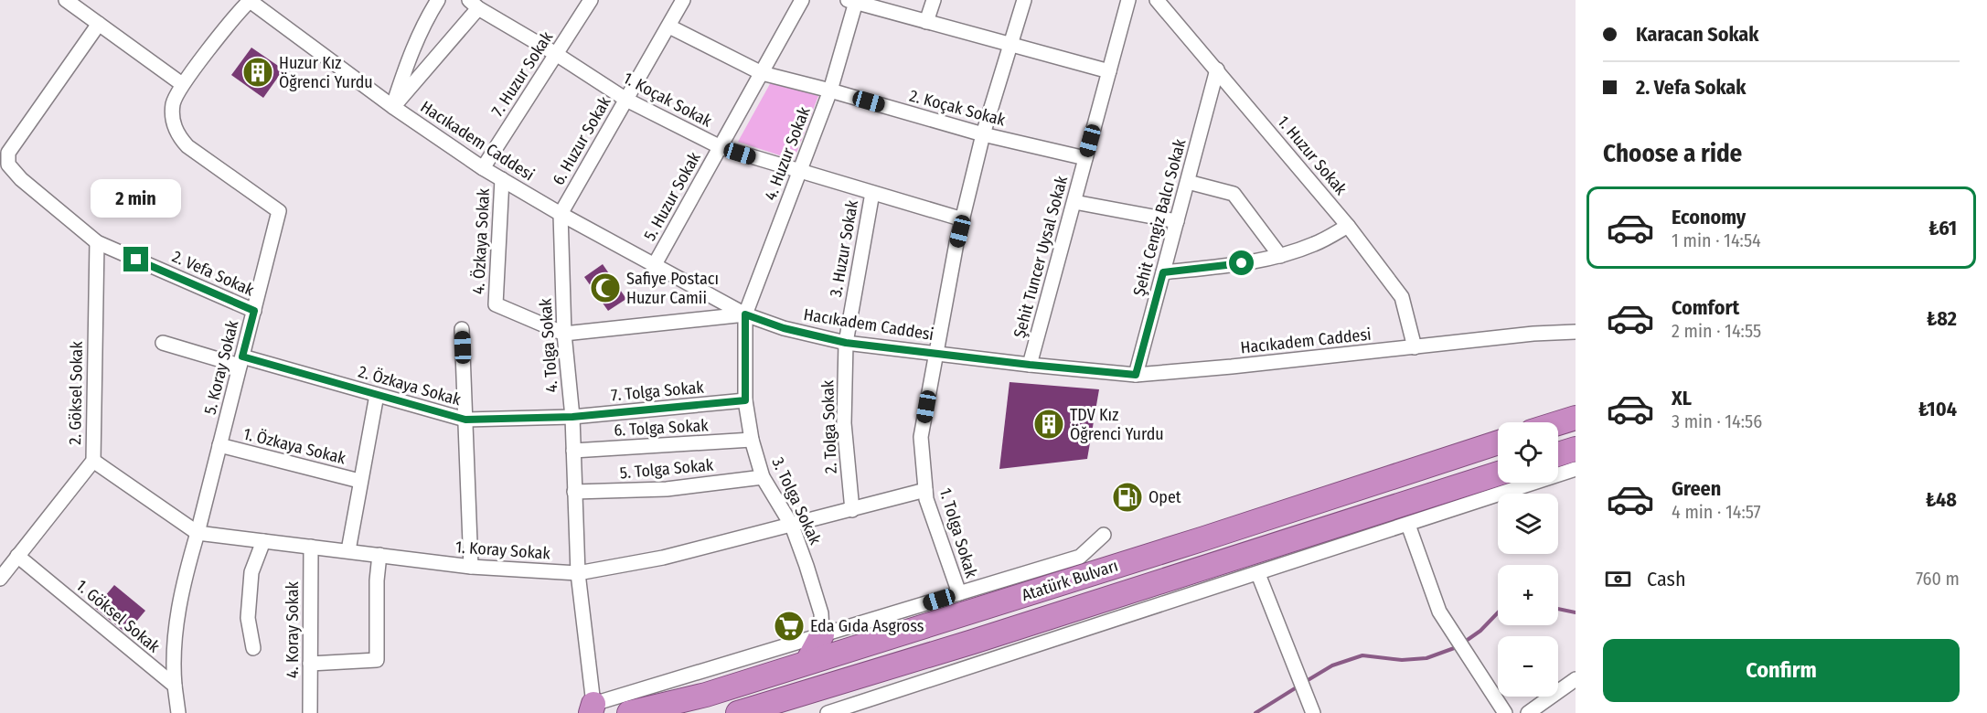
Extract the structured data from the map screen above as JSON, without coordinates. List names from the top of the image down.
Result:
{
  "streets": {
    "highway": ["Atatürk Bulvarı"],
    "street": [
      "7. Huzur Sokak",
      "1. Koçak Sokak",
      "2. Koçak Sokak",
      "Hacıkadem Caddesi",
      "6. Huzur Sokak",
      "4. Huzur Sokak",
      "1. Huzur Sokak",
      "5. Huzur Sokak",
      "Şehit Cengiz Balcı Sokak",
      "4. Özkaya Sokak",
      "3. Huzur Sokak",
      "Şehit Tuncer Uysal Sokak",
      "2. Vefa Sokak",
      "4. Tolga Sokak",
      "5. Koray Sokak",
      "2. Özkaya Sokak",
      "7. Tolga Sokak",
      "2. Göksel Sokak",
      "2. Tolga Sokak",
      "6. Tolga Sokak",
      "1. Özkaya Sokak",
      "5. Tolga Sokak",
      "3. Tolga Sokak",
      "1. Tolga Sokak",
      "1. Koray Sokak",
      "1. Göksel Sokak",
      "4. Koray Sokak"
    ]
  },
  "crossings": [
    ["7. Huzur Sokak", "1. Koçak Sokak"],
    ["7. Huzur Sokak", "Hacıkadem Caddesi"],
    ["1. Koçak Sokak", "6. Huzur Sokak"],
    ["1. Koçak Sokak", "4. Huzur Sokak"],
    ["1. Koçak Sokak", "5. Huzur Sokak"],
    ["1. Koçak Sokak", "3. Huzur Sokak"],
    ["1. Koçak Sokak", "1. Tolga Sokak"],
    ["2. Koçak Sokak", "6. Huzur Sokak"],
    ["2. Koçak Sokak", "4. Huzur Sokak"],
    ["2. Koçak Sokak", "5. Huzur Sokak"],
    ["2. Koçak Sokak", "Şehit Tuncer Uysal Sokak"],
    ["2. Koçak Sokak", "1. Tolga Sokak"],
    ["Hacıkadem Caddesi", "6. Huzur Sokak"],
    ["Hacıkadem Caddesi", "4. Huzur Sokak"],
    ["Hacıkadem Caddesi", "1. Huzur Sokak"],
    ["Hacıkadem Caddesi", "5. Huzur Sokak"],
    ["Hacıkadem Caddesi", "Şehit Cengiz Balcı Sokak"],
    ["Hacıkadem Caddesi", "4. Özkaya Sokak"],
    ["Hacıkadem Caddesi", "3. Huzur Sokak"],
    ["Hacıkadem Caddesi", "Şehit Tuncer Uysal Sokak"],
    ["Hacıkadem Caddesi", "4. Tolga Sokak"],
    ["Hacıkadem Caddesi", "2. Tolga Sokak"],
    ["Hacıkadem Caddesi", "3. Tolga Sokak"],
    ["Hacıkadem Caddesi", "1. Tolga Sokak"],
    ["6. Huzur Sokak", "4. Tolga Sokak"],
    ["4. Huzur Sokak", "3. Tolga Sokak"],
    ["1. Huzur Sokak", "Şehit Cengiz Balcı Sokak"],
    ["4. Özkaya Sokak", "4. Tolga Sokak"],
    ["3. Huzur Sokak", "2. Tolga Sokak"],
    ["2. Vefa Sokak", "5. Koray Sokak"],
    ["2. Vefa Sokak", "2. Göksel Sokak"],
    ["4. Tolga Sokak", "2. Özkaya Sokak"],
    ["4. Tolga Sokak", "7. Tolga Sokak"],
    ["4. Tolga Sokak", "6. Tolga Sokak"],
    ["4. Tolga Sokak", "5. Tolga Sokak"],
    ["4. Tolga Sokak", "1. Koray Sokak"],
    ["5. Koray Sokak", "2. Özkaya Sokak"],
    ["5. Koray Sokak", "1. Özkaya Sokak"],
    ["5. Koray Sokak", "1. Koray Sokak"],
    ["5. Koray Sokak", "1. Göksel Sokak"],
    ["2. Özkaya Sokak", "7. Tolga Sokak"],
    ["7. Tolga Sokak", "3. Tolga Sokak"],
    ["2. Göksel Sokak", "1. Koray Sokak"],
    ["2. Göksel Sokak", "1. Göksel Sokak"],
    ["2. Tolga Sokak", "1. Koray Sokak"],
    ["6. Tolga Sokak", "3. Tolga Sokak"],
    ["5. Tolga Sokak", "3. Tolga Sokak"],
    ["3. Tolga Sokak", "1. Koray Sokak"],
    ["1. Tolga Sokak", "1. Koray Sokak"],
    ["1. Tolga Sokak", "Atatürk Bulvarı"],
    ["1. Koray Sokak", "4. Koray Sokak"]
  ],
  "places": {
    "building": ["Huzur Kız Öğrenci Yurdu", "TDV Kız Öğrenci Yurdu"],
    "mosque": ["Safiye Postacı Huzur Camii"],
    "fuel station": ["Opet"],
    "supermarket": ["Eda Gıda Asgross"]
  },
  "page": {
    "banner": ["Karacan Sokak", "2. Vefa Sokak"],
    "heading": "Choose a ride",
    "bubble": "2 min",
    "list": [
      {
        "name": "Economy",
        "note": "1 min · 14:54",
        "value": "₺61"
      },
      {
        "name": "Comfort",
        "note": "2 min · 14:55",
        "value": "₺82"
      },
      {
        "name": "XL",
        "note": "3 min · 14:56",
        "value": "₺104"
      },
      {
        "name": "Green",
        "note": "4 min · 14:57",
        "value": "₺48"
      }
    ],
    "map_buttons": ["+", "−"],
    "pay": ["Cash", "760 m"],
    "buttons": "Confirm"
  }
}
